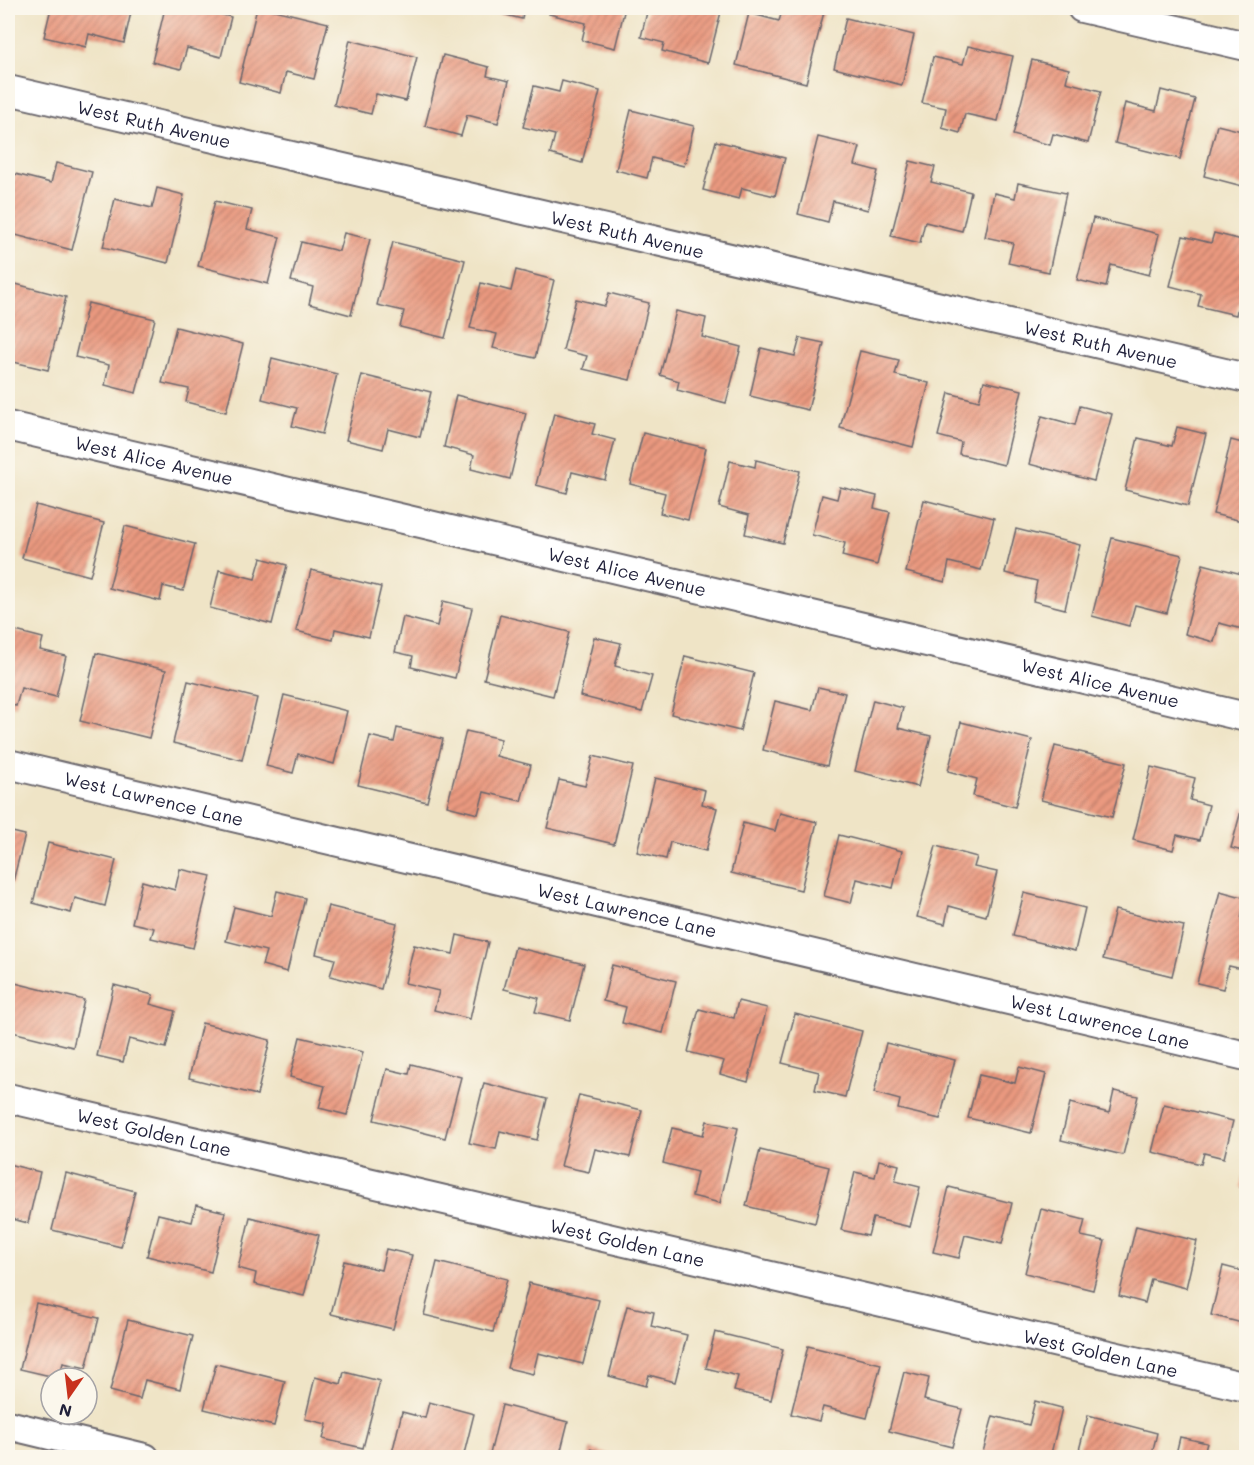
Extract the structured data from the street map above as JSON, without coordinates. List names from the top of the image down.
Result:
{
  "streets": {
    "street": [
      "West Ruth Avenue",
      "West Alice Avenue",
      "West Lawrence Lane",
      "West Golden Lane"
    ]
  },
  "north": "bottom"
}
